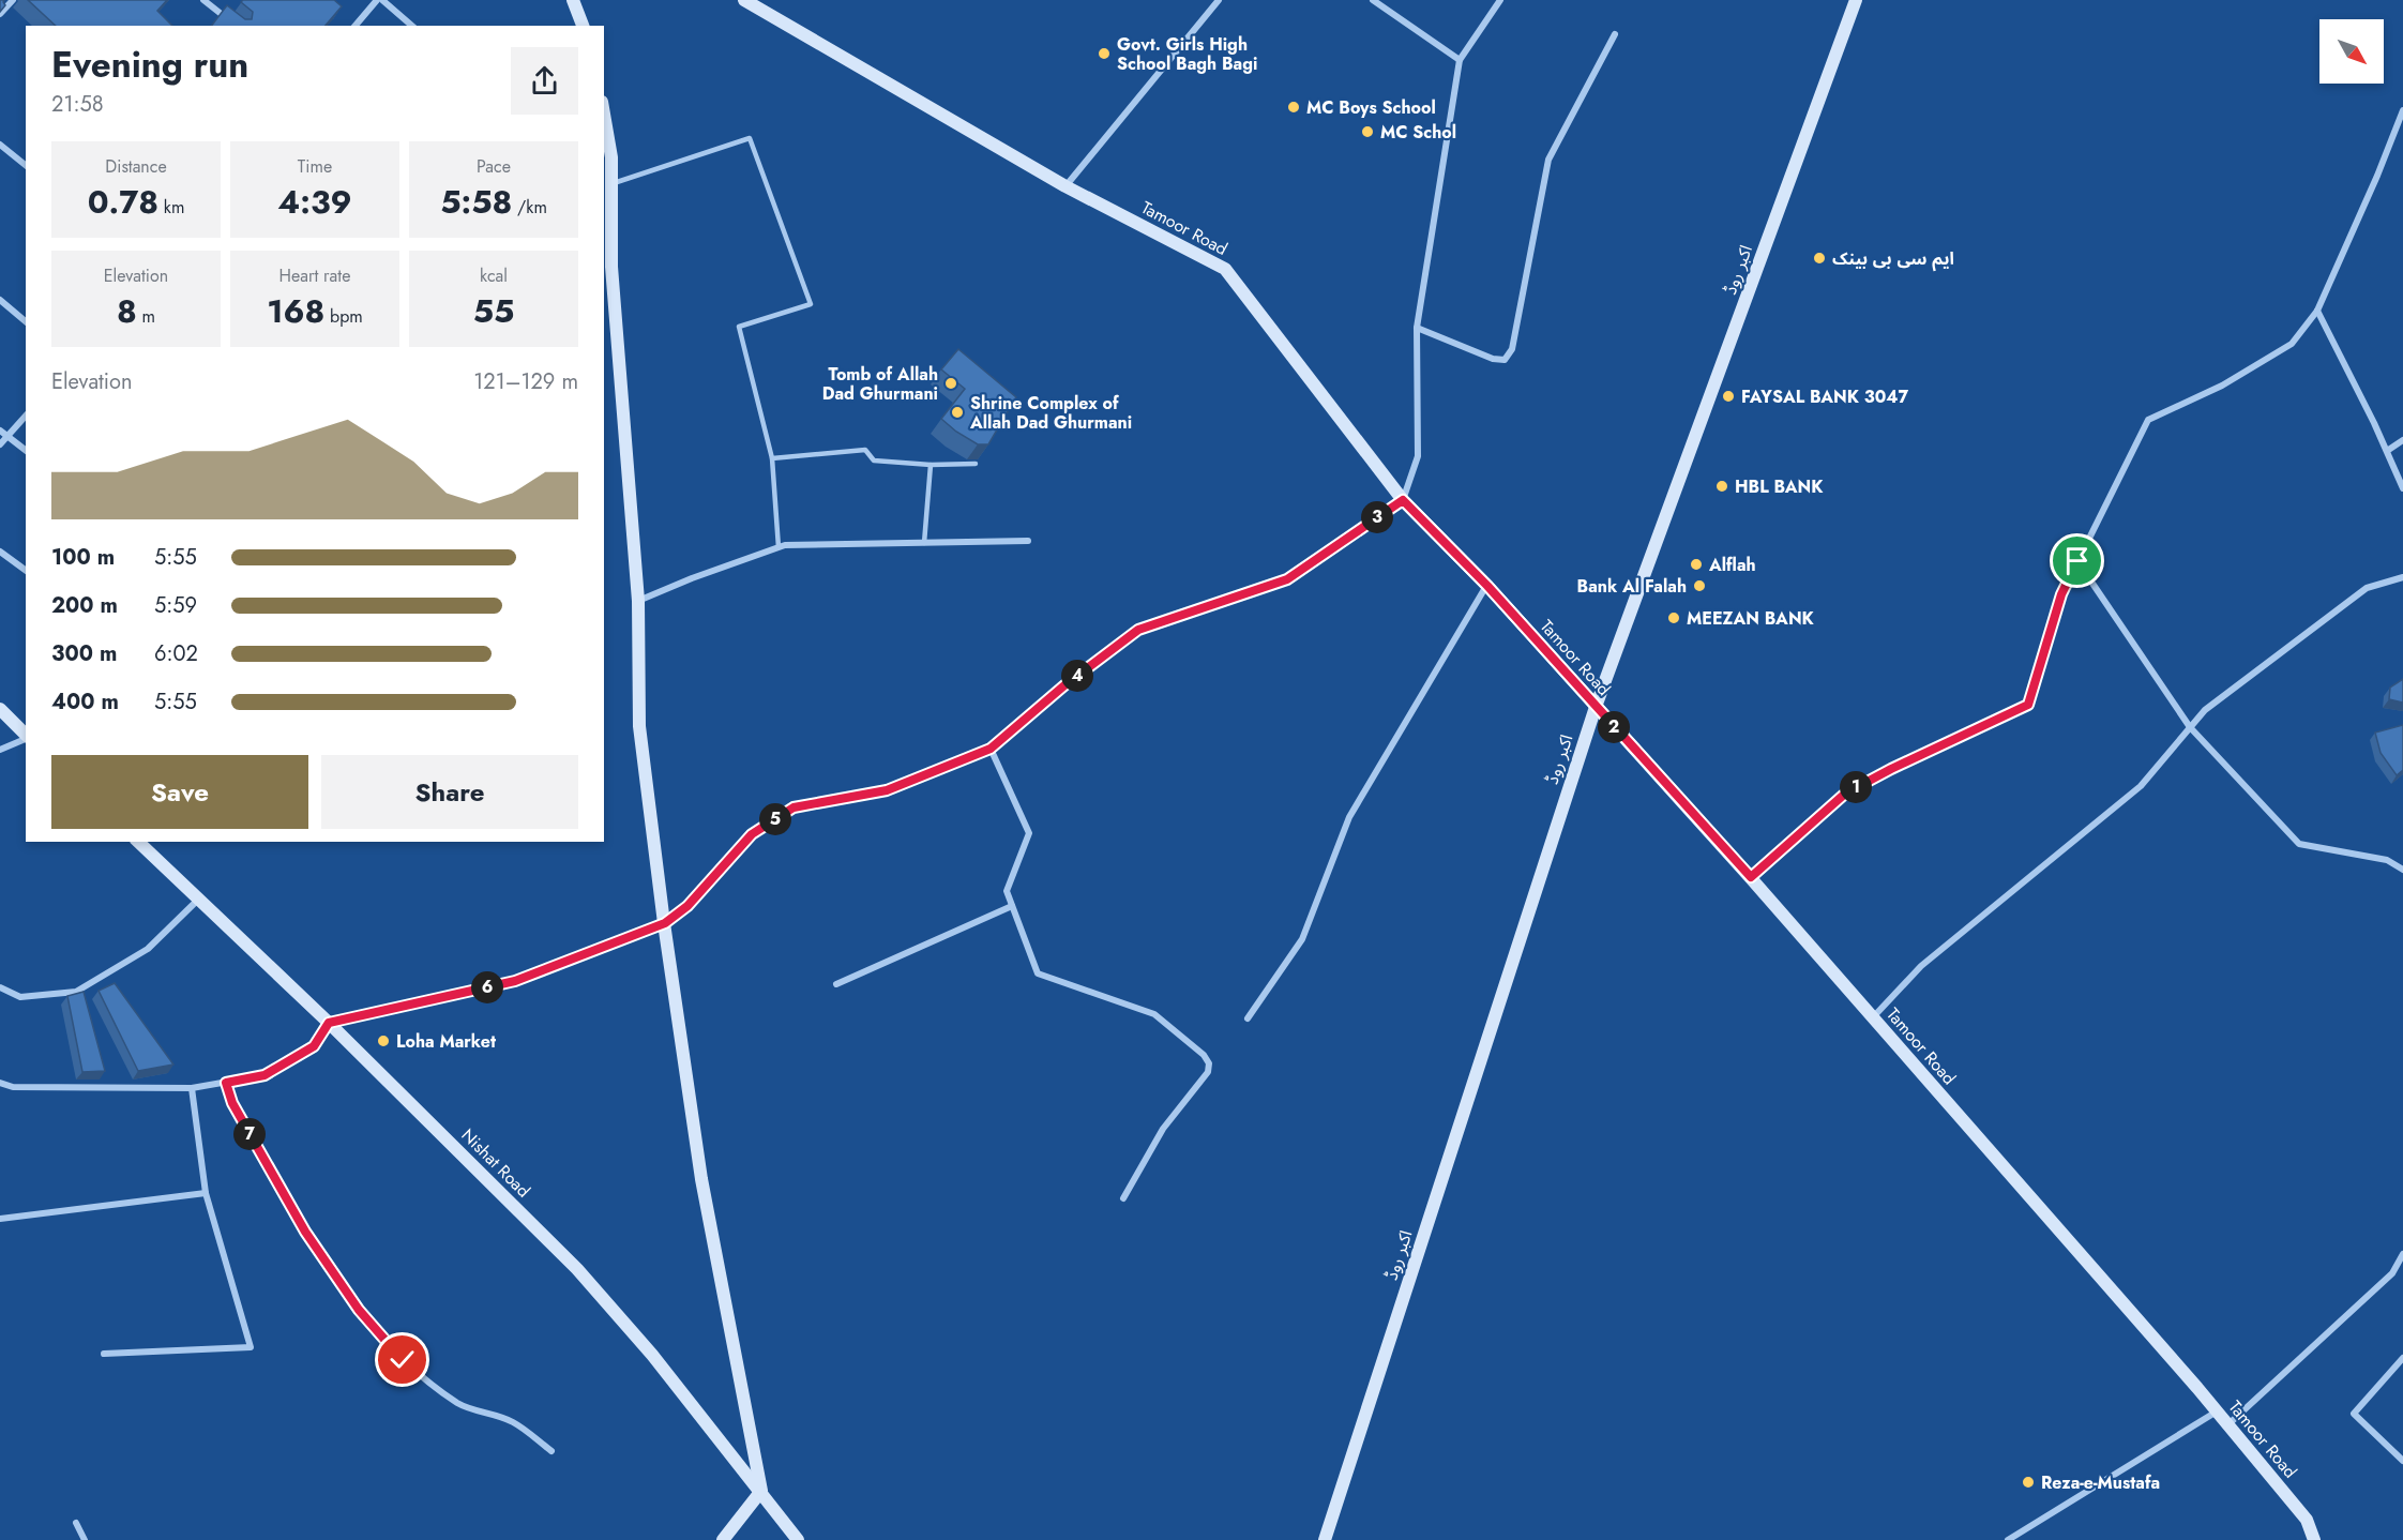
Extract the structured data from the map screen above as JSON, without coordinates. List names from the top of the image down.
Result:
{
  "streets": {
    "street": ["Tamoor Road", "اکبر روڈ", "Nishat Road"]
  },
  "crossings": [
    ["Tamoor Road", "اکبر روڈ"]
  ],
  "places": [
    "Govt. Girls High School Bagh Bagi",
    "MC Boys School",
    "MC Schol",
    "ایم سی بی بینک",
    "Tomb of Allah Dad Ghurmani",
    "FAYSAL BANK 3047",
    "Shrine Complex of Allah Dad Ghurmani",
    "HBL BANK",
    "Alflah",
    "Bank Al Falah",
    "MEEZAN BANK",
    "Loha Market",
    "Reza-e-Mustafa"
  ],
  "north": "bottom right",
  "page": {
    "heading": ["Evening run", "21:58"],
    "stats": [
      ["Distance", "0.78 km"],
      ["Time", "4:39"],
      ["Pace", "5:58 /km"],
      ["Elevation", "8 m"],
      ["Heart rate", "168 bpm"],
      ["kcal", "55"]
    ],
    "chart": ["Elevation", "121–129 m"],
    "pins": [
      "3",
      "4",
      "2",
      "1",
      "5",
      "6",
      "7"
    ],
    "list": [
      {
        "name": "100 m",
        "note": "5:55"
      },
      {
        "name": "200 m",
        "note": "5:59"
      },
      {
        "name": "300 m",
        "note": "6:02"
      },
      {
        "name": "400 m",
        "note": "5:55"
      }
    ],
    "buttons": ["Save", "Share"]
  }
}
